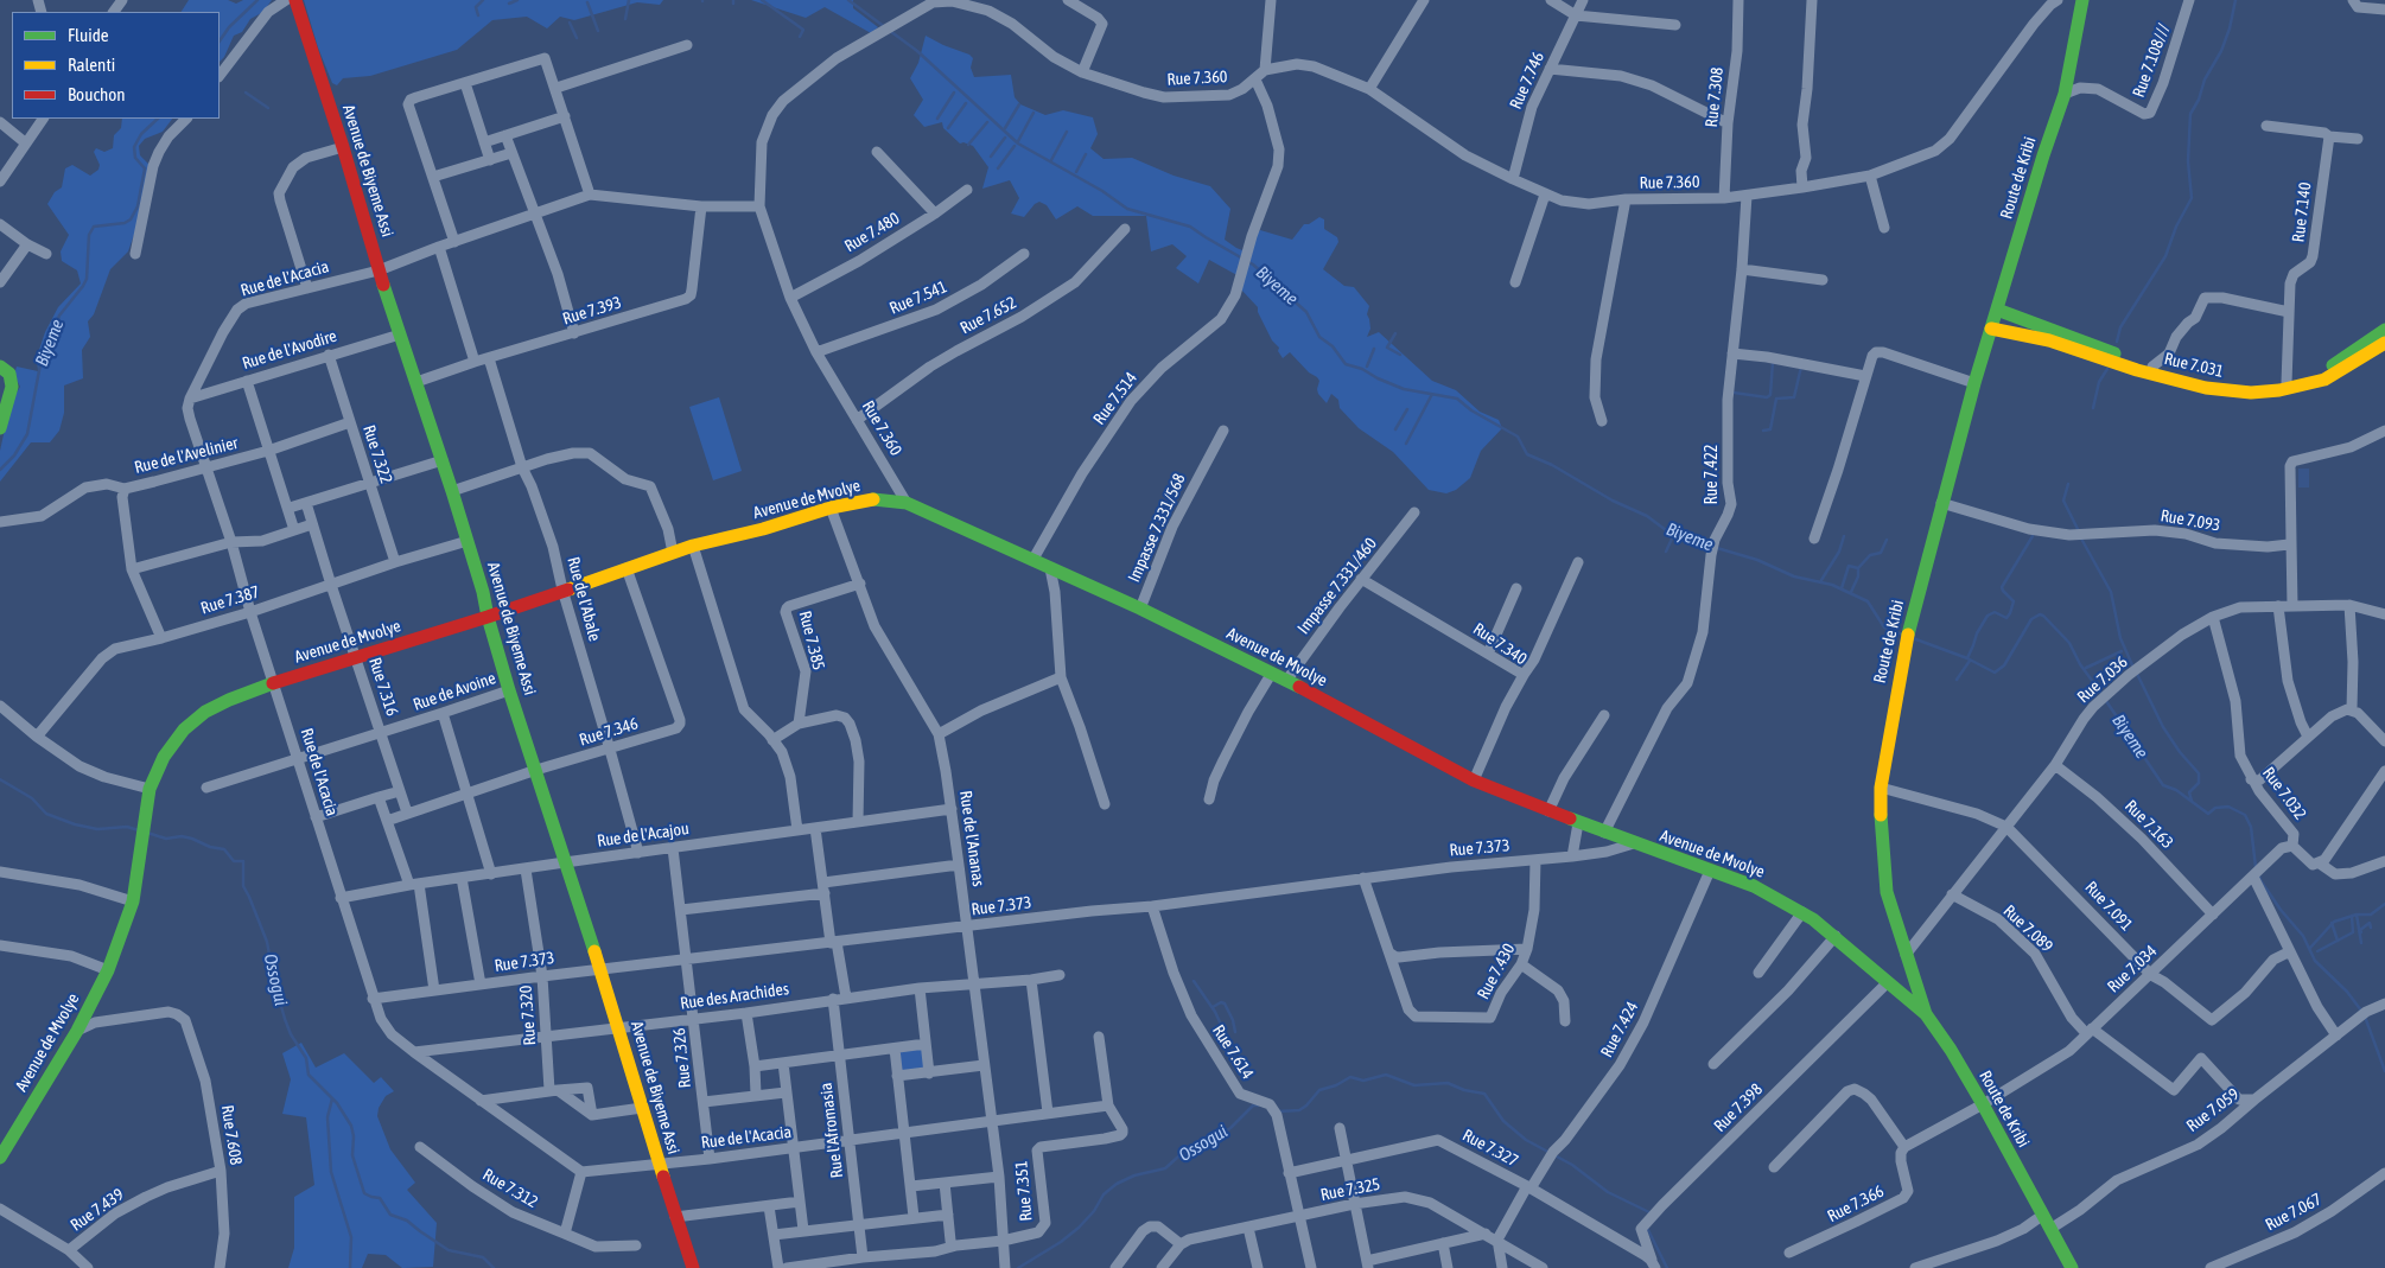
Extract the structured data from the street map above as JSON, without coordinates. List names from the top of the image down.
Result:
{
  "streets": {
    "main road": [
      "Avenue de Biyeme Assi",
      "Route de Kribi",
      "Rue 7.031",
      "Avenue de Mvolye"
    ],
    "street": [
      "Rue 7.108///",
      "Rue 7.360",
      "Rue 7.746",
      "Rue 7.308",
      "Rue 7.140",
      "Rue 7.480",
      "Rue de l'Acacia",
      "Rue 7.541",
      "Rue 7.393",
      "Rue 7.652",
      "Rue de l'Avodire",
      "Rue 7.514",
      "Rue 7.322",
      "Rue de l'Avelinier",
      "Rue 7.422",
      "Rue 7.093",
      "Impasse 7.331/568",
      "Impasse 7.331/460",
      "Rue de l'Abale",
      "Rue 7.387",
      "Rue 7.385",
      "Rue 7.340",
      "Rue 7.036",
      "Rue 7.316",
      "Rue de Avoine",
      "Rue 7.346",
      "Rue 7.032",
      "Rue 7.163",
      "Rue de l'Acajou",
      "Rue de l'Ananas",
      "Rue 7.373",
      "Rue 7.091",
      "Rue 7.089",
      "Rue 7.034",
      "Rue 7.430",
      "Rue des Arachides",
      "Rue 7.320",
      "Rue 7.424",
      "Rue 7.614",
      "Rue 7.326",
      "Rue 7.398",
      "Rue 7.059",
      "Rue l'Afromasia",
      "Rue 7.608",
      "Rue 7.327",
      "Rue 7.312",
      "Rue 7.325",
      "Rue 7.351",
      "Rue 7.366",
      "Rue 7.439",
      "Rue 7.067"
    ]
  },
  "crossings": [
    ["Rue 7.108///", "Route de Kribi"],
    ["Rue 7.360", "Rue 7.746"],
    ["Rue 7.360", "Rue 7.308"],
    ["Rue 7.360", "Rue 7.480"],
    ["Rue 7.360", "Rue de l'Acacia"],
    ["Rue 7.360", "Rue 7.541"],
    ["Rue 7.360", "Rue 7.652"],
    ["Rue 7.360", "Rue 7.514"],
    ["Rue 7.360", "Rue 7.422"],
    ["Rue 7.360", "Avenue de Mvolye"],
    ["Avenue de Biyeme Assi", "Rue de l'Acacia"],
    ["Avenue de Biyeme Assi", "Rue 7.393"],
    ["Avenue de Biyeme Assi", "Rue de l'Avodire"],
    ["Avenue de Biyeme Assi", "Avenue de Mvolye"],
    ["Avenue de Biyeme Assi", "Rue 7.387"],
    ["Avenue de Biyeme Assi", "Rue de Avoine"],
    ["Avenue de Biyeme Assi", "Rue 7.346"],
    ["Avenue de Biyeme Assi", "Rue de l'Acajou"],
    ["Avenue de Biyeme Assi", "Rue 7.373"],
    ["Avenue de Biyeme Assi", "Rue des Arachides"],
    ["Route de Kribi", "Rue 7.031"],
    ["Route de Kribi", "Avenue de Mvolye"],
    ["Route de Kribi", "Rue 7.093"],
    ["Route de Kribi", "Rue 7.036"],
    ["Route de Kribi", "Rue 7.091"],
    ["Route de Kribi", "Rue 7.034"],
    ["Route de Kribi", "Rue 7.059"],
    ["Rue 7.140", "Rue 7.031"],
    ["Rue de l'Acacia", "Rue 7.393"],
    ["Rue de l'Acacia", "Rue de l'Avodire"],
    ["Rue de l'Acacia", "Rue de l'Avelinier"],
    ["Rue de l'Acacia", "Avenue de Mvolye"],
    ["Rue de l'Acacia", "Rue 7.387"],
    ["Rue de l'Acacia", "Rue de Avoine"],
    ["Rue de l'Acacia", "Rue de l'Acajou"],
    ["Rue de l'Acacia", "Rue de l'Ananas"],
    ["Rue de l'Acacia", "Rue 7.373"],
    ["Rue de l'Acacia", "Rue des Arachides"],
    ["Rue de l'Acacia", "Rue 7.326"],
    ["Rue de l'Acacia", "Rue l'Afromasia"],
    ["Rue de l'Acacia", "Rue 7.351"],
    ["Rue 7.393", "Rue de l'Abale"],
    ["Rue de l'Avodire", "Rue 7.322"],
    ["Rue 7.514", "Avenue de Mvolye"],
    ["Rue 7.322", "Rue de l'Avelinier"],
    ["Rue 7.322", "Rue 7.387"],
    ["Rue 7.422", "Avenue de Mvolye"],
    ["Avenue de Mvolye", "Impasse 7.331/568"],
    ["Avenue de Mvolye", "Impasse 7.331/460"],
    ["Avenue de Mvolye", "Rue de l'Abale"],
    ["Avenue de Mvolye", "Rue 7.340"],
    ["Avenue de Mvolye", "Rue 7.316"],
    ["Avenue de Mvolye", "Rue 7.346"],
    ["Avenue de Mvolye", "Rue de l'Ananas"],
    ["Avenue de Mvolye", "Rue 7.373"],
    ["Avenue de Mvolye", "Rue 7.424"],
    ["Avenue de Mvolye", "Rue 7.398"],
    ["Avenue de Mvolye", "Rue 7.608"],
    ["Impasse 7.331/460", "Rue 7.340"],
    ["Rue de l'Abale", "Rue 7.346"],
    ["Rue de l'Abale", "Rue de l'Acajou"],
    ["Rue 7.387", "Rue 7.316"],
    ["Rue 7.385", "Rue de l'Ananas"],
    ["Rue 7.036", "Rue 7.032"],
    ["Rue 7.036", "Rue 7.163"],
    ["Rue 7.036", "Rue 7.091"],
    ["Rue 7.036", "Rue 7.089"],
    ["Rue 7.316", "Rue de Avoine"],
    ["Rue 7.316", "Rue 7.346"],
    ["Rue 7.032", "Rue 7.034"],
    ["Rue 7.163", "Rue 7.034"],
    ["Rue de l'Acajou", "Rue de l'Ananas"],
    ["Rue de l'Acajou", "Rue 7.320"],
    ["Rue de l'Acajou", "Rue 7.326"],
    ["Rue de l'Ananas", "Rue 7.373"],
    ["Rue de l'Ananas", "Rue des Arachides"],
    ["Rue de l'Ananas", "Rue 7.351"],
    ["Rue 7.373", "Rue 7.430"],
    ["Rue 7.373", "Rue 7.320"],
    ["Rue 7.373", "Rue 7.614"],
    ["Rue 7.373", "Rue 7.326"],
    ["Rue 7.091", "Rue 7.034"],
    ["Rue 7.089", "Rue 7.034"],
    ["Rue 7.089", "Rue 7.059"],
    ["Rue des Arachides", "Rue 7.320"],
    ["Rue des Arachides", "Rue 7.326"],
    ["Rue des Arachides", "Rue l'Afromasia"],
    ["Rue 7.424", "Rue 7.327"],
    ["Rue 7.424", "Rue 7.325"],
    ["Rue 7.614", "Rue 7.327"],
    ["Rue 7.614", "Rue 7.325"],
    ["Rue 7.398", "Rue 7.327"],
    ["Rue l'Afromasia", "Rue 7.351"],
    ["Rue 7.608", "Rue 7.439"]
  ],
  "water": ["Biyeme", "Ossogui"],
  "legend": ["Fluide", "Ralenti", "Bouchon"]
}
